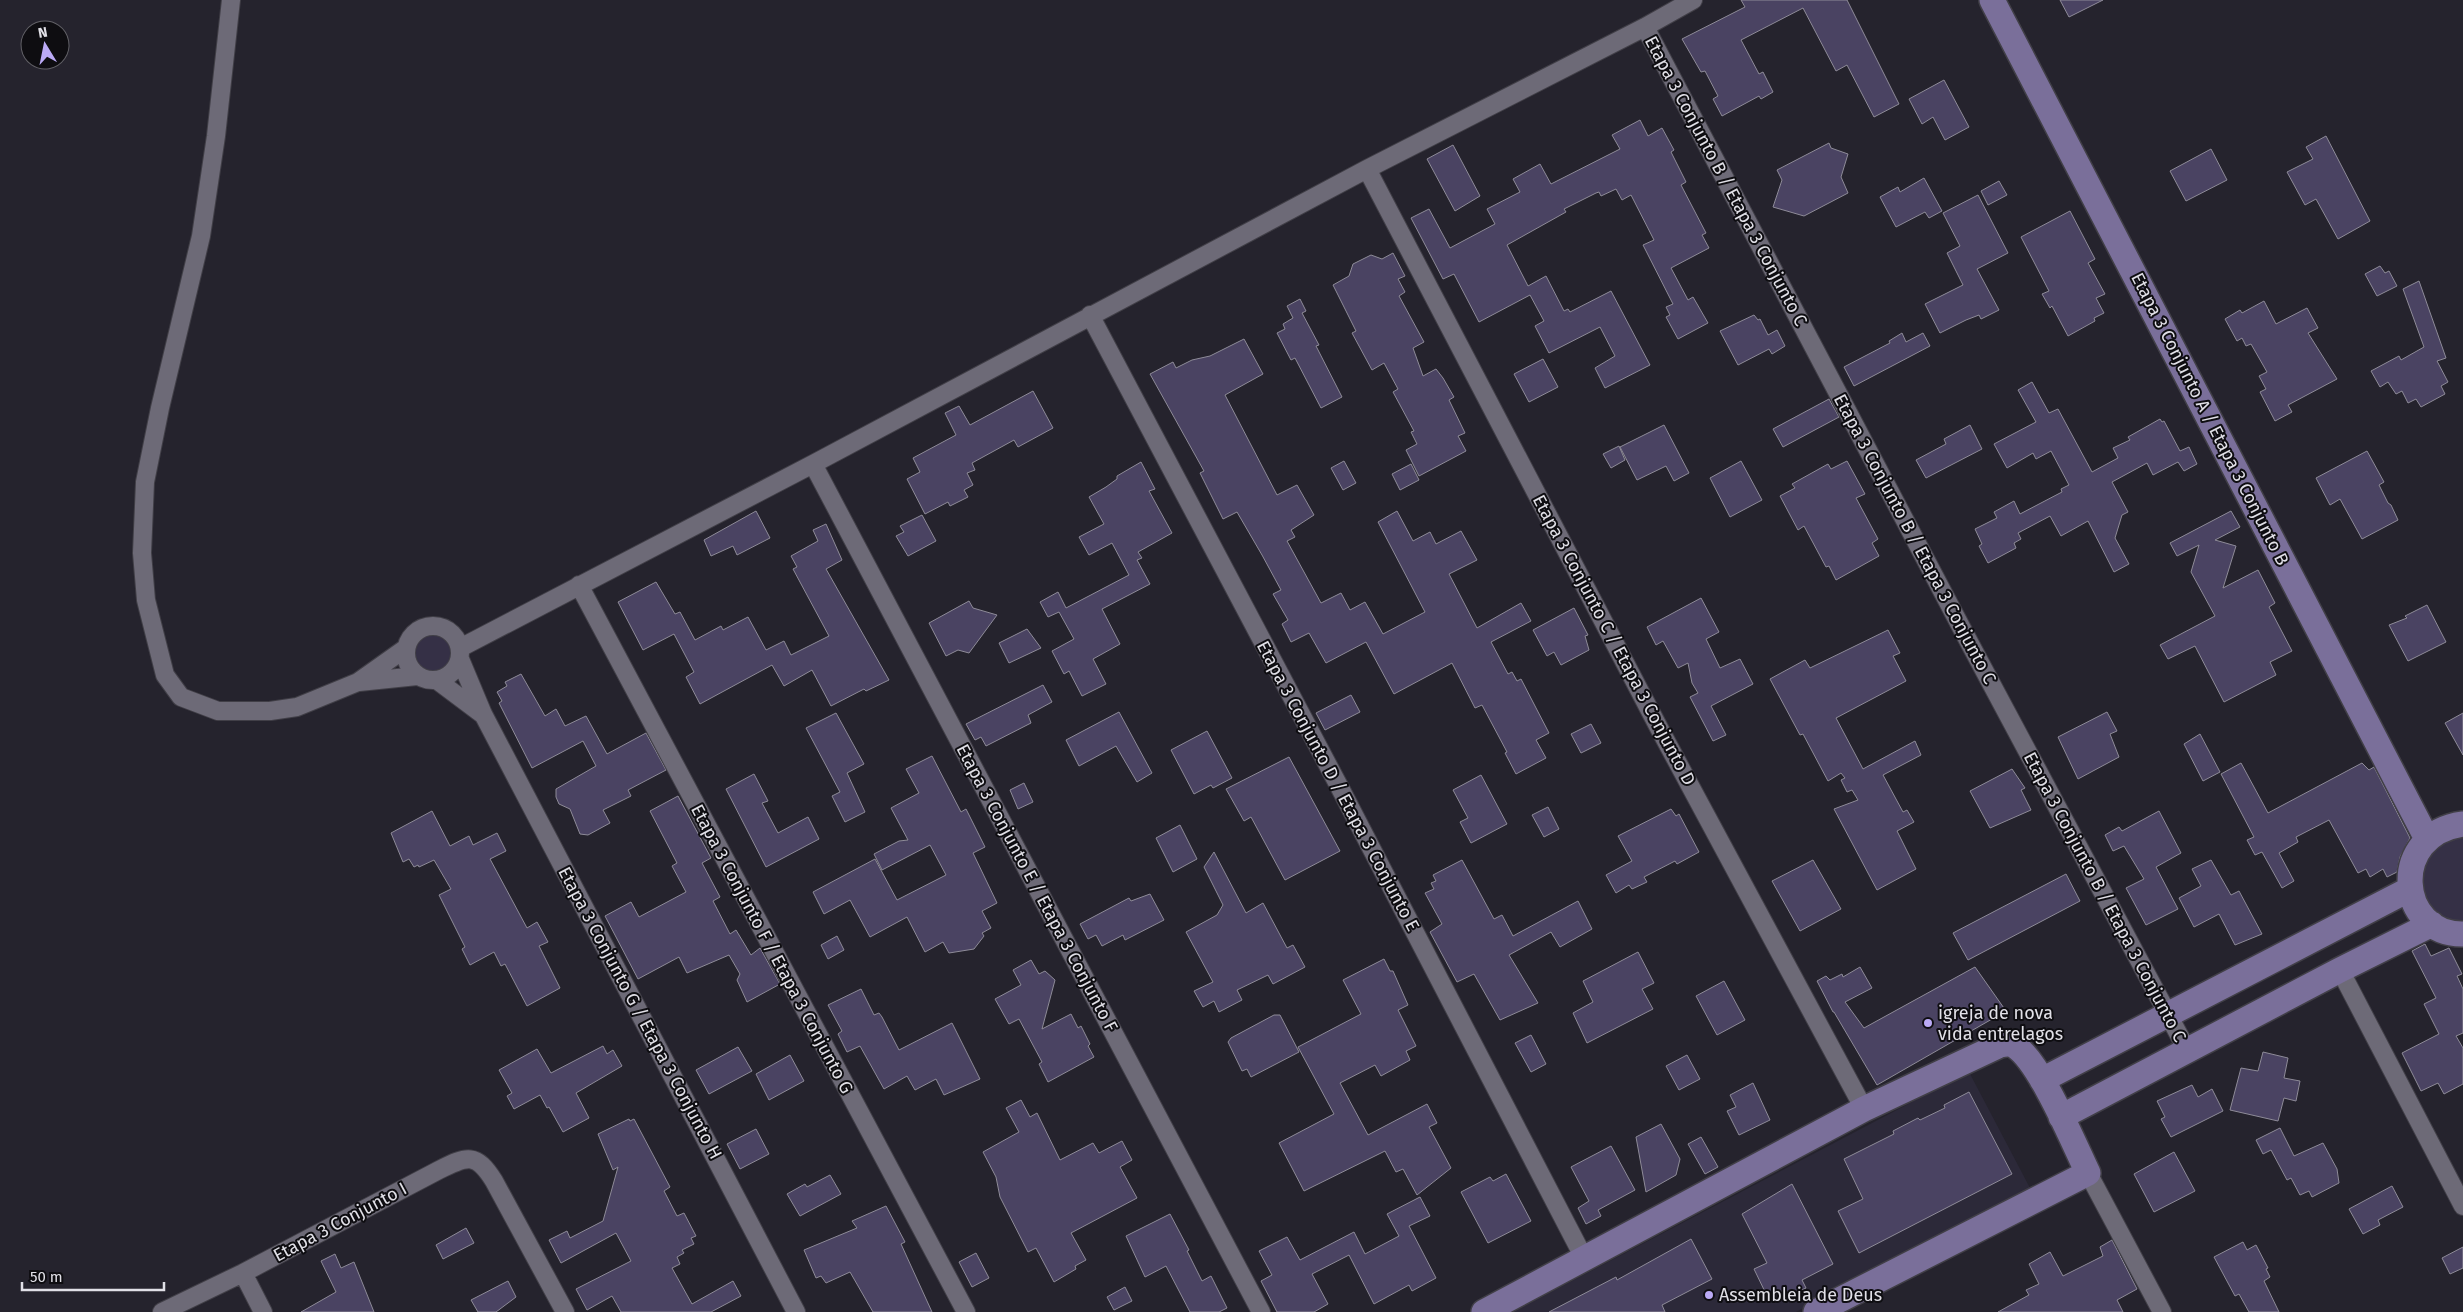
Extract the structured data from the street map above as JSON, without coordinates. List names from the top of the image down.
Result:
{
  "streets": {
    "street": [
      "Etapa 3 Conjunto B / Etapa 3 Conjunto C",
      "Etapa 3 Conjunto A / Etapa 3 Conjunto B",
      "Etapa 3 Conjunto C / Etapa 3 Conjunto D",
      "Etapa 3 Conjunto D / Etapa 3 Conjunto E",
      "Etapa 3 Conjunto E / Etapa 3 Conjunto F",
      "Etapa 3 Conjunto F / Etapa 3 Conjunto G",
      "Etapa 3 Conjunto G / Etapa 3 Conjunto H",
      "Etapa 3 Conjunto I"
    ]
  },
  "places": ["igreja de nova vida entrelagos", "Assembleia de Deus"],
  "scale_bar": "50 m",
  "north": "top"
}
